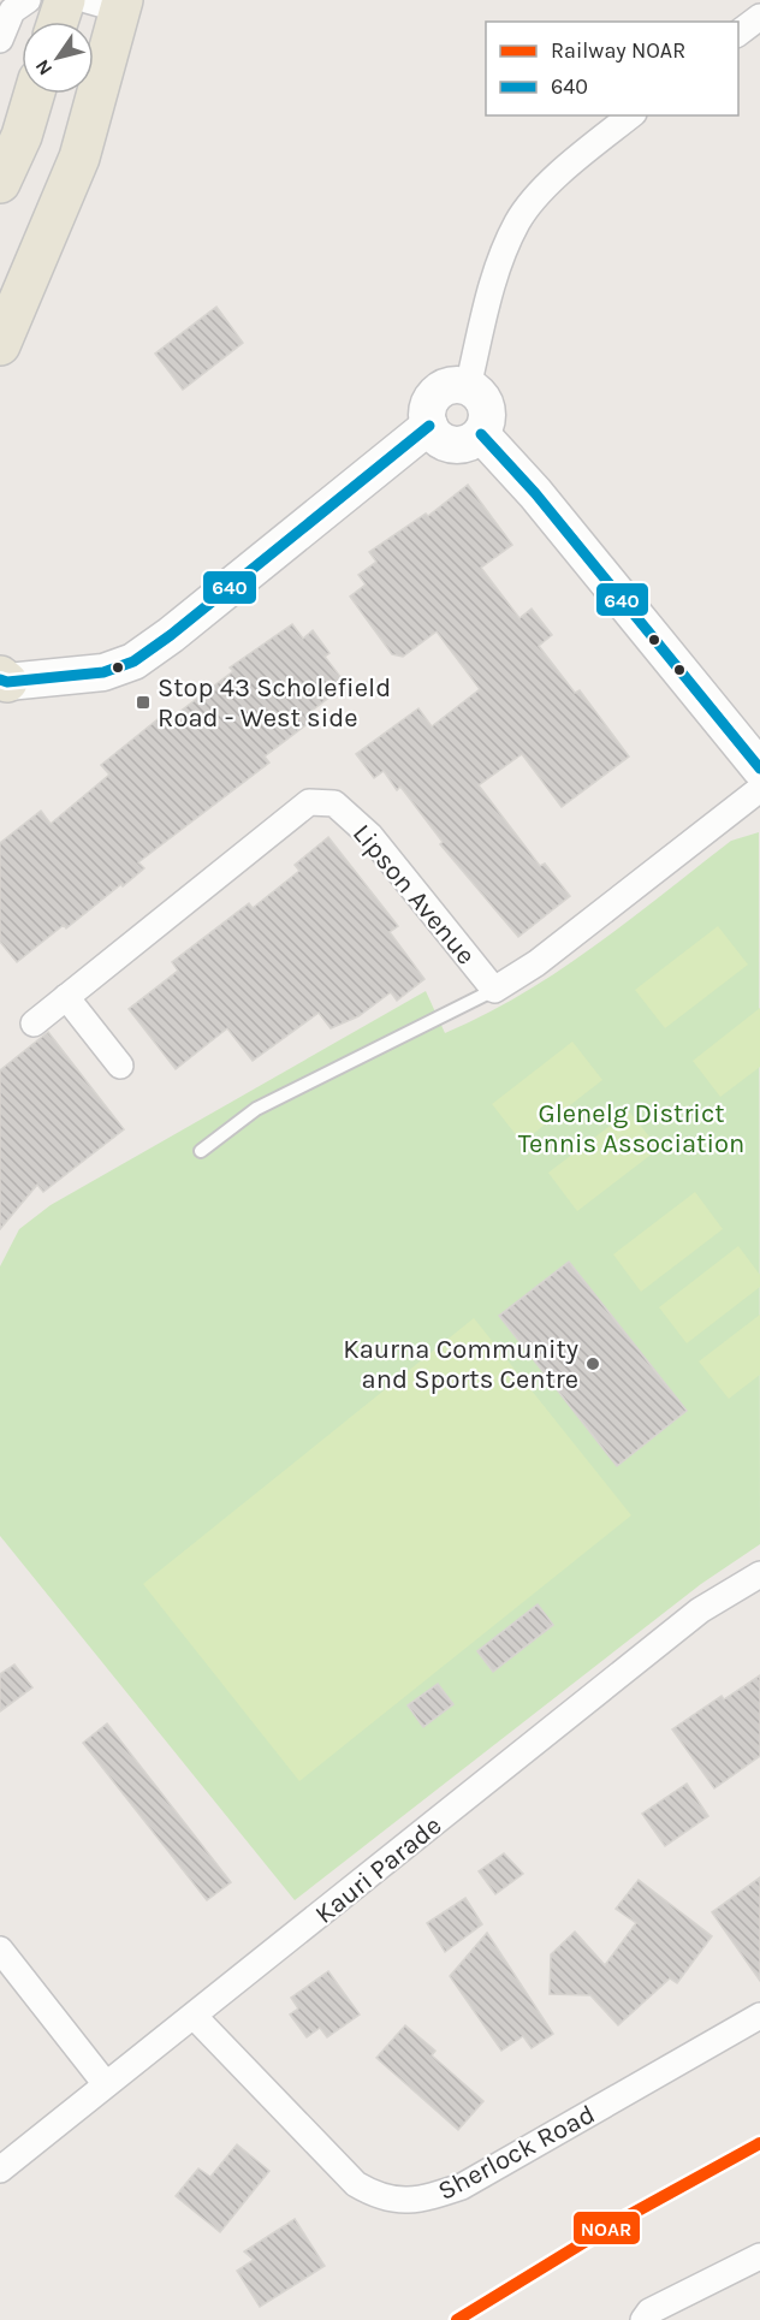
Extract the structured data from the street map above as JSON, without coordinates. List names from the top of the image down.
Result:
{
  "streets": {
    "street": ["Lipson Avenue", "Kauri Parade", "Sherlock Road"]
  },
  "crossings": [
    ["Kauri Parade", "Sherlock Road"]
  ],
  "parks": ["Glenelg District Tennis Association"],
  "places": {
    "transit": ["Stop 43 Scholefield Road - West side"],
    "other": ["Kaurna Community and Sports Centre"]
  },
  "lines": ["transit line 640", "rail line NOAR"],
  "legend": ["Railway NOAR", "640"],
  "north": "bottom left"
}
